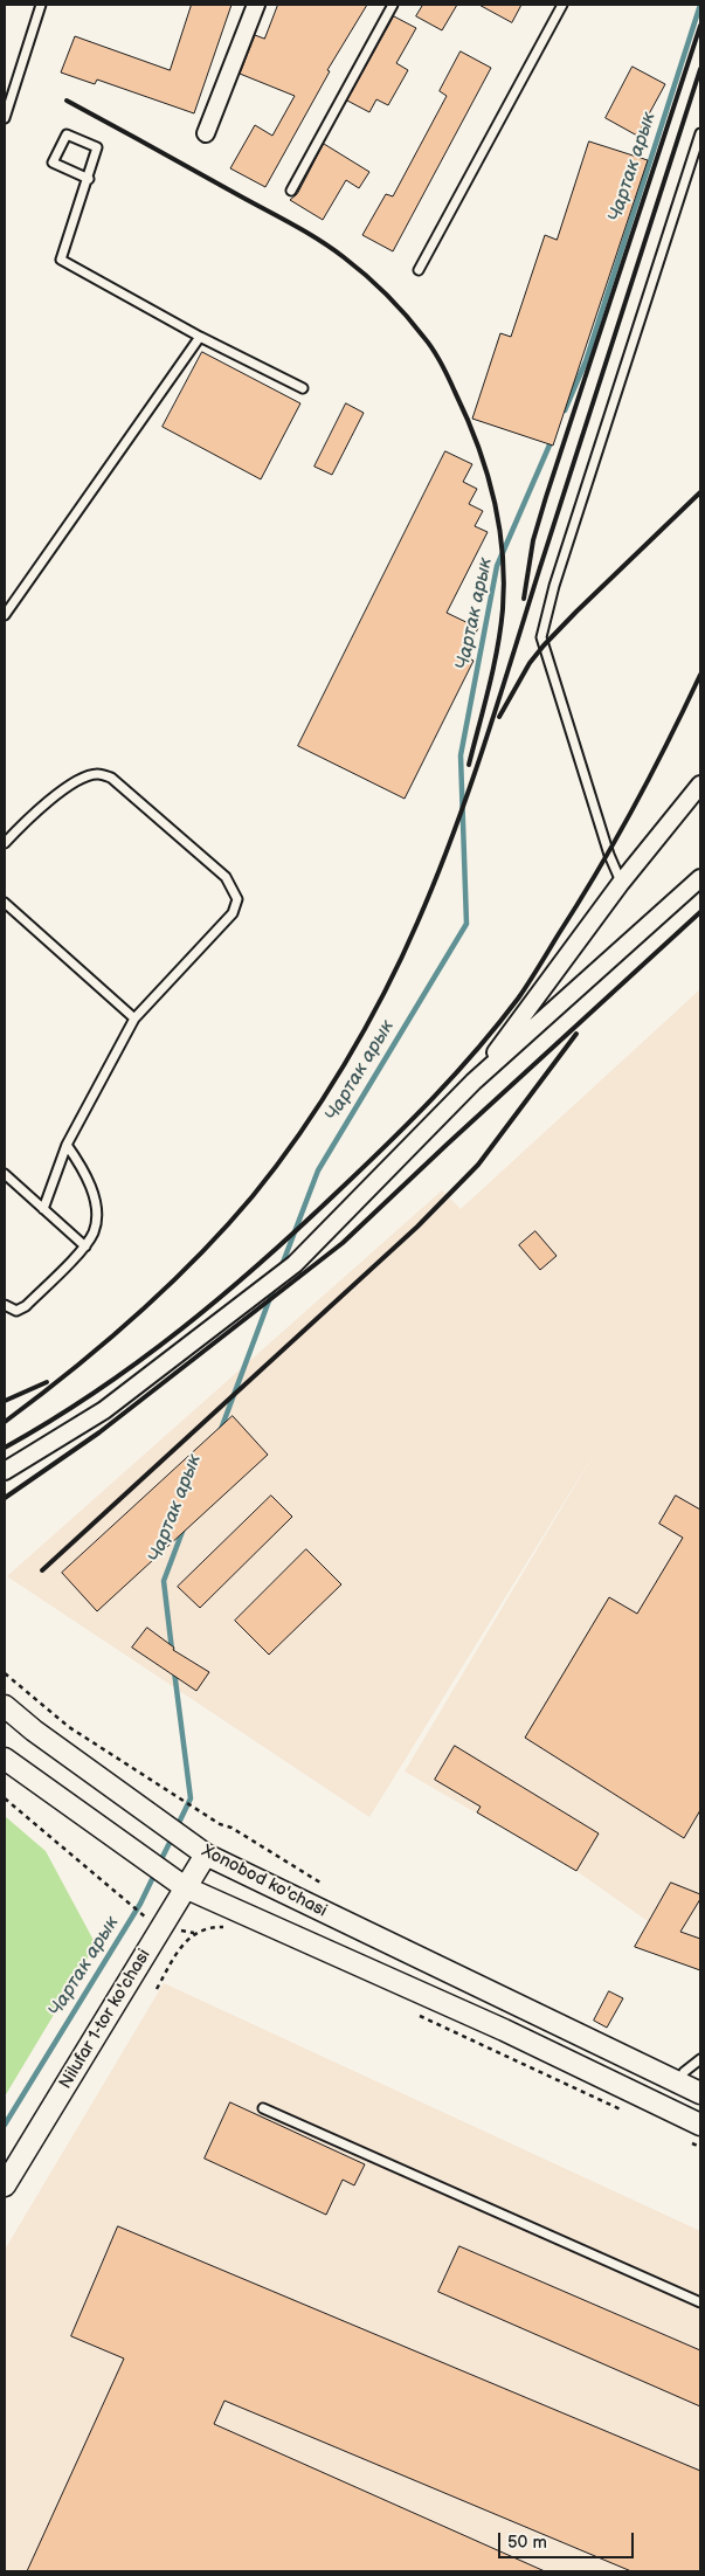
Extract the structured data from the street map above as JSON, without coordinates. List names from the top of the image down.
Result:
{
  "streets": {
    "street": ["Xonobod ko'chasi", "Nilufar 1-tor ko'chasi"]
  },
  "crossings": [
    ["Xonobod ko'chasi", "Nilufar 1-tor ko'chasi"]
  ],
  "water": ["Чартак арык"],
  "scale_bar": "50 m"
}
